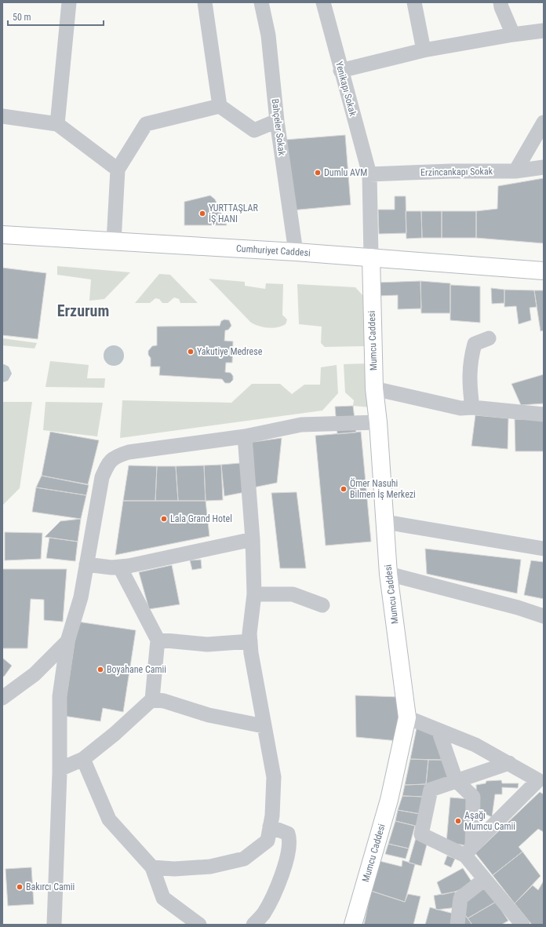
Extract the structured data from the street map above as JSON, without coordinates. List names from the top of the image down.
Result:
{
  "streets": {
    "street": [
      "Yenikapı Sokak",
      "Bahçeler Sokak",
      "Erzincankapı Sokak",
      "Cumhuriyet Caddesi",
      "Mumcu Caddesi"
    ]
  },
  "crossings": [
    ["Yenikapı Sokak", "Erzincankapı Sokak"],
    ["Yenikapı Sokak", "Cumhuriyet Caddesi"],
    ["Yenikapı Sokak", "Mumcu Caddesi"],
    ["Bahçeler Sokak", "Cumhuriyet Caddesi"],
    ["Cumhuriyet Caddesi", "Mumcu Caddesi"]
  ],
  "districts": ["Erzurum"],
  "places": [
    "Dumlu AVM",
    "YURTTAŞLAR İŞ HANI",
    "Yakutiye Medrese",
    "Ömer Nasuhi Bilmen İş Merkezi",
    "Lala Grand Hotel",
    "Boyahane Camii",
    "Aşağı Mumcu Camii",
    "Bakırcı Camii"
  ],
  "scale_bar": "50 m"
}
